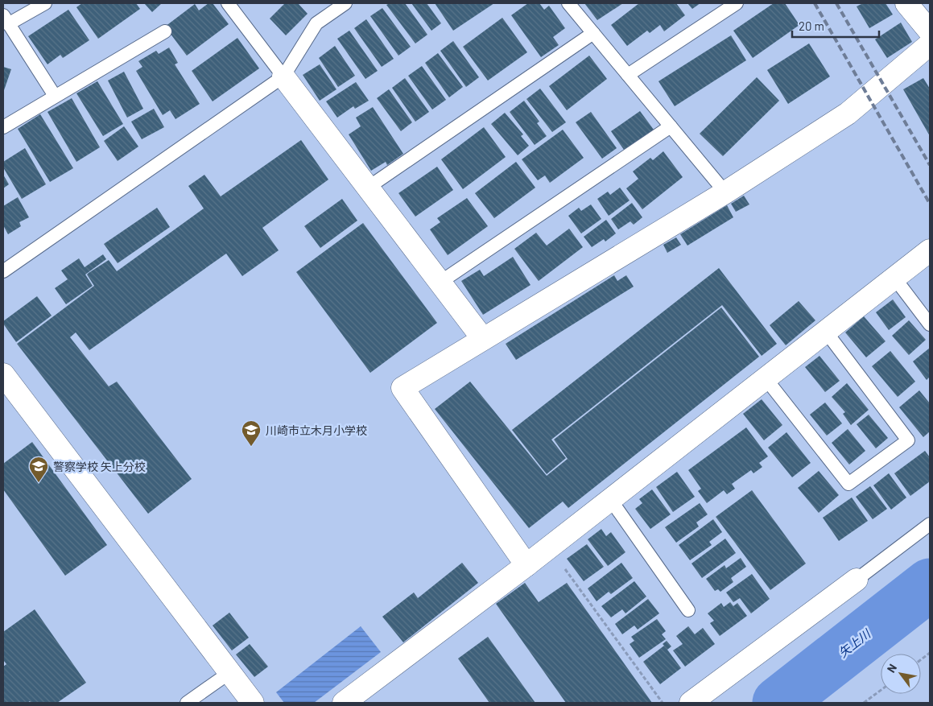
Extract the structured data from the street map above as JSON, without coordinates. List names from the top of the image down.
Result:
{
  "water": ["矢上川"],
  "places": {
    "school or university": ["川崎市立木月小学校", "警察学校 矢上分校"]
  },
  "scale_bar": "20 m",
  "north": "top left"
}
